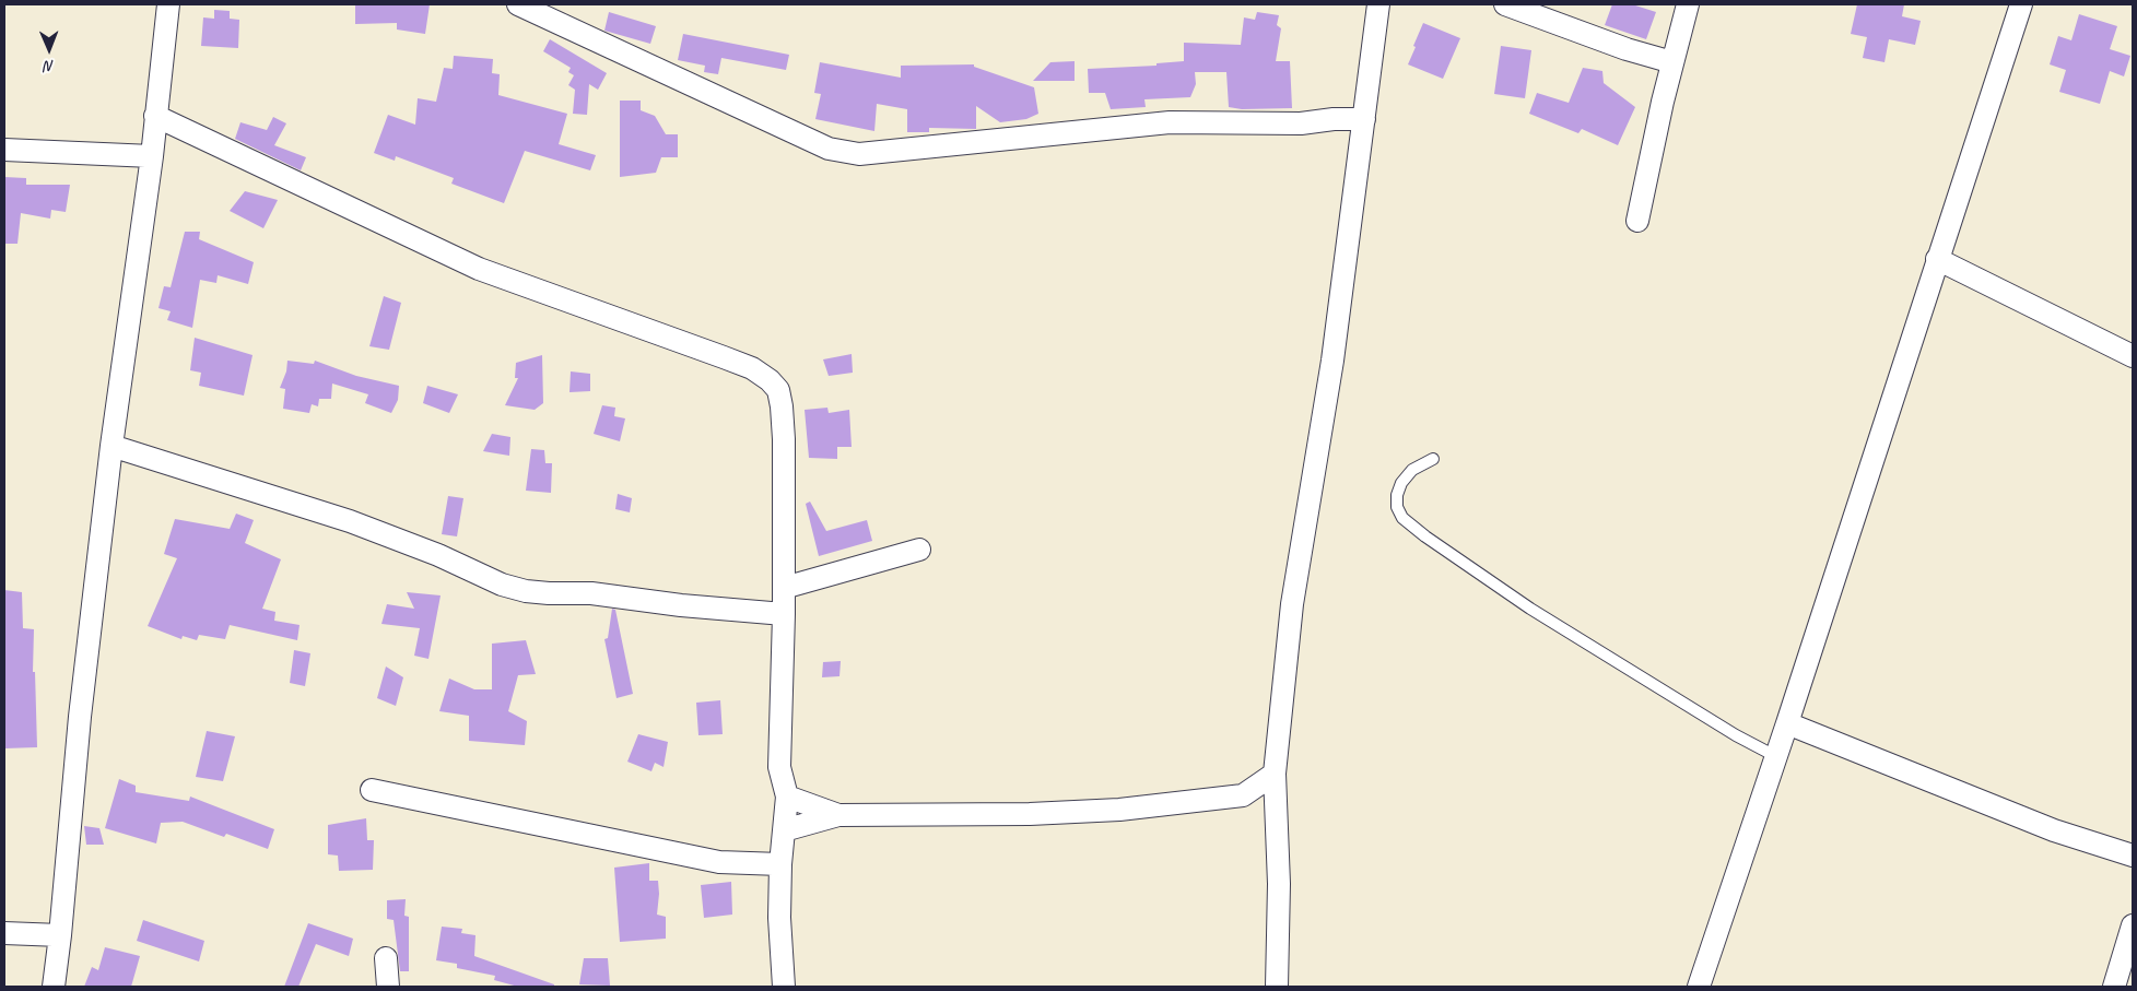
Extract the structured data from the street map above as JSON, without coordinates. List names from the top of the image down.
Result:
{
  "north": "bottom"
}
